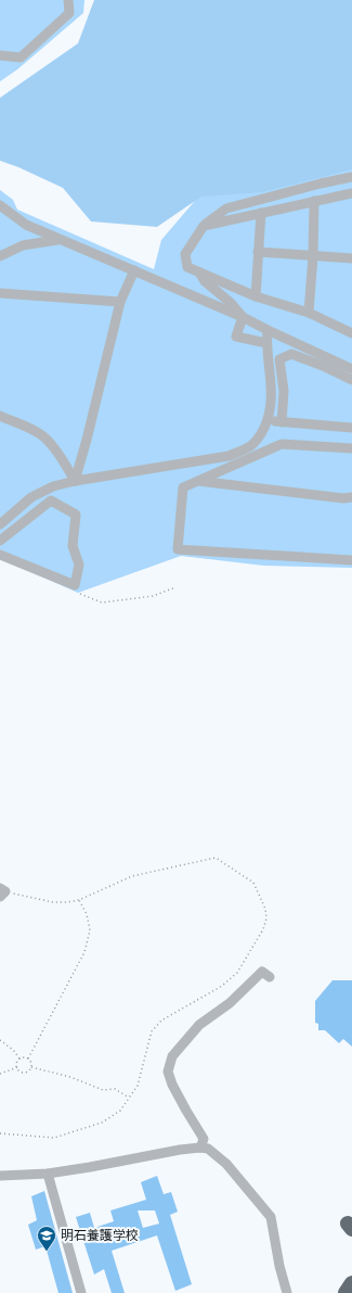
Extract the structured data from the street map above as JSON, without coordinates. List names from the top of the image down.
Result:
{
  "places": {
    "school or university": ["明石養護学校"]
  }
}
